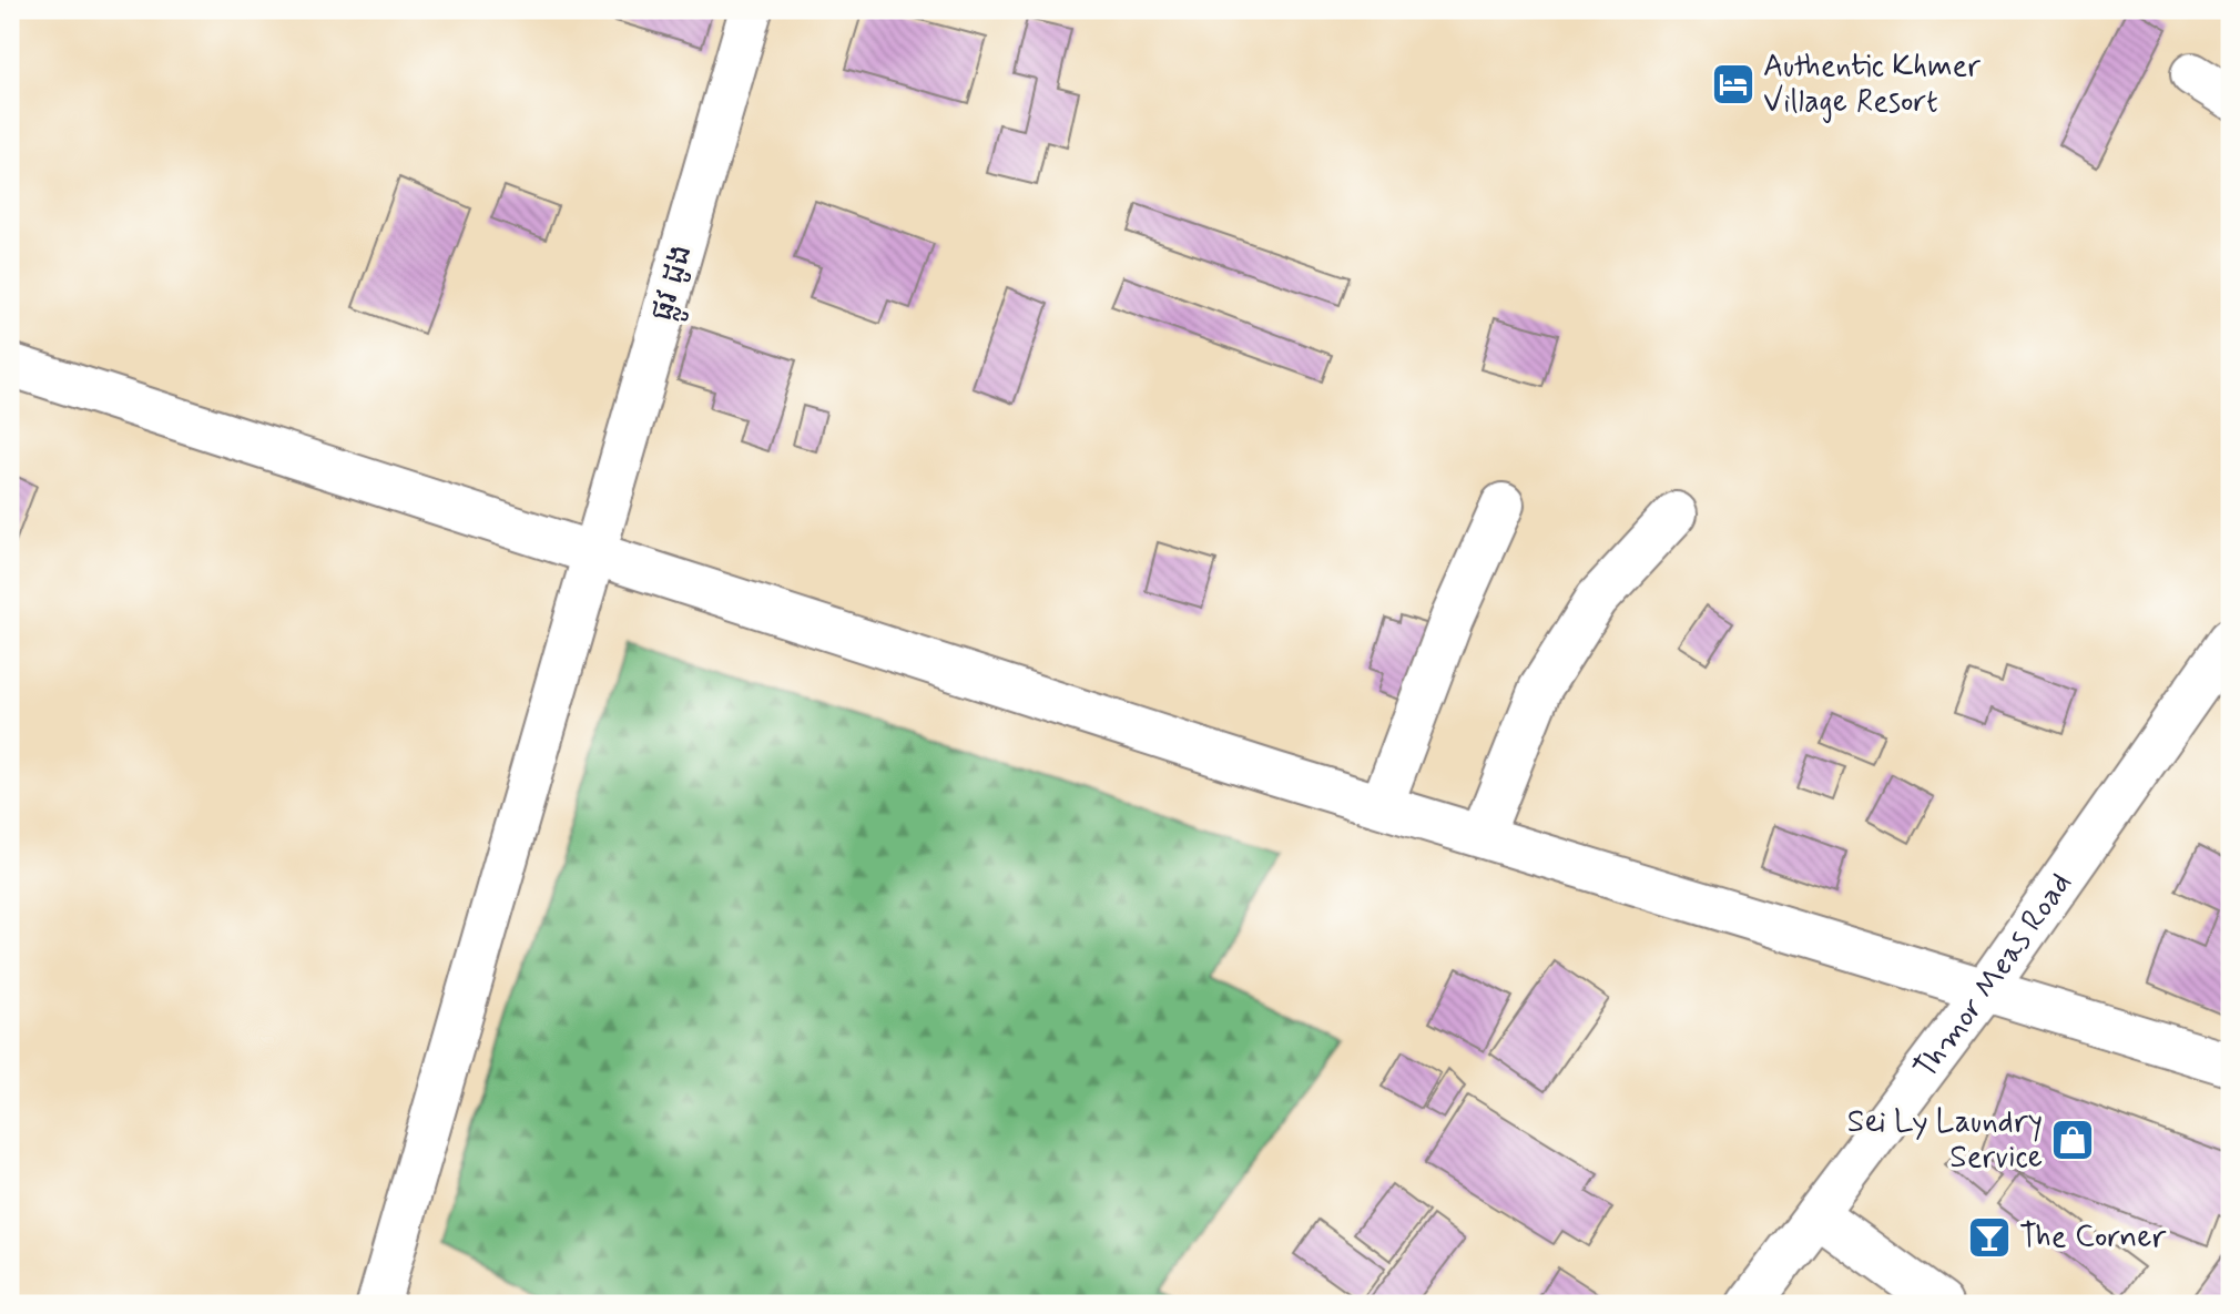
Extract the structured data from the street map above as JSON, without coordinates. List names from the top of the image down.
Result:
{
  "streets": {
    "street": ["ផ្លូវ ដូង", "Thmor Meas Road"]
  },
  "places": {
    "hotel": ["Authentic Khmer Village Resort"],
    "shop": ["Sei Ly Laundry Service"],
    "bar": ["The Corner"]
  }
}
